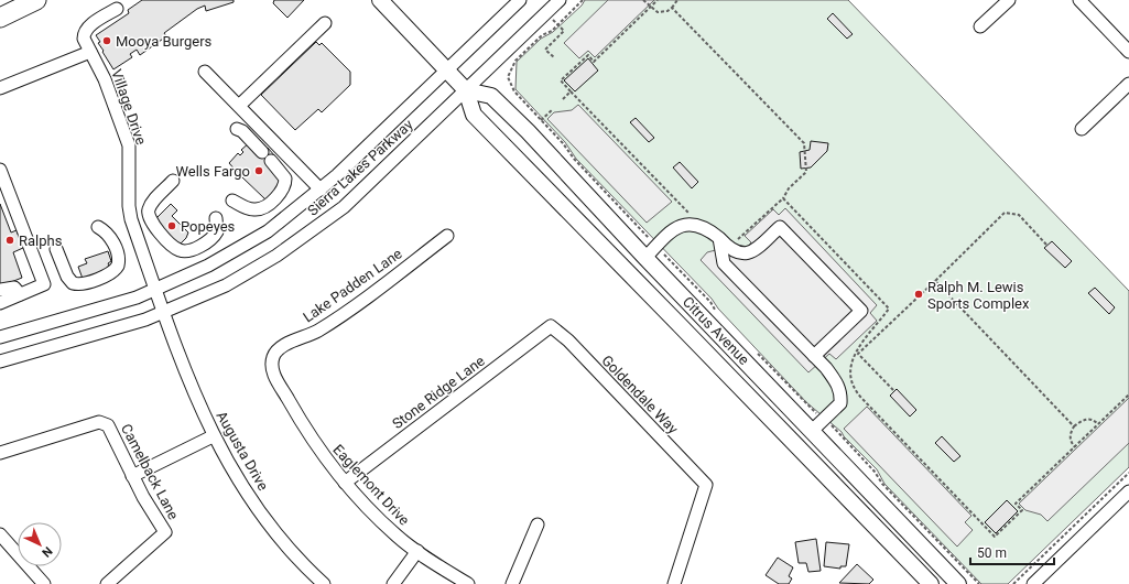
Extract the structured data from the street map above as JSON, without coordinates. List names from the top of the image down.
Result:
{
  "streets": {
    "main road": ["Citrus Avenue"],
    "street": [
      "Village Drive",
      "Sierra Lakes Parkway",
      "Lake Padden Lane",
      "Stone Ridge Lane",
      "Goldendale Way",
      "Augusta Drive",
      "Camelback Lane",
      "Eaglemont Drive"
    ]
  },
  "crossings": [
    ["Village Drive", "Sierra Lakes Parkway"],
    ["Village Drive", "Augusta Drive"],
    ["Sierra Lakes Parkway", "Citrus Avenue"],
    ["Sierra Lakes Parkway", "Augusta Drive"],
    ["Lake Padden Lane", "Eaglemont Drive"],
    ["Stone Ridge Lane", "Goldendale Way"],
    ["Stone Ridge Lane", "Eaglemont Drive"]
  ],
  "places": [
    "Mooya Burgers",
    "Wells Fargo",
    "Popeyes",
    "Ralphs",
    "Ralph M. Lewis Sports Complex"
  ],
  "scale_bar": "50 m",
  "north": "bottom right"
}
